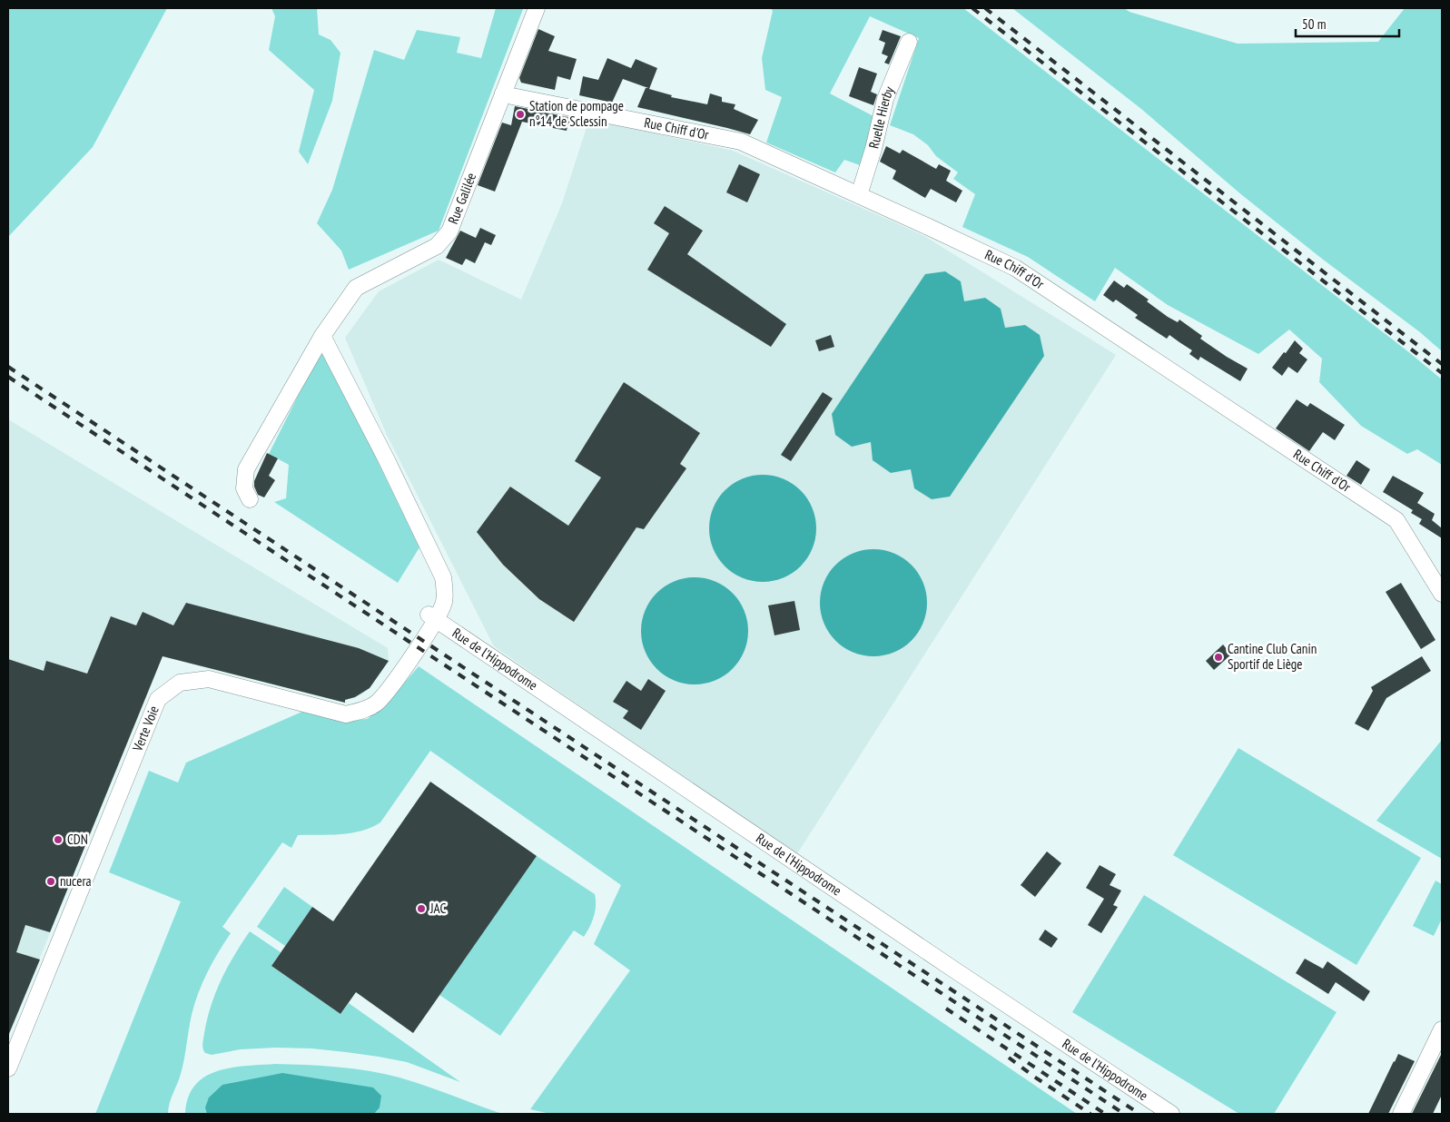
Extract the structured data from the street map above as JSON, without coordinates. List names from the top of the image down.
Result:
{
  "streets": {
    "street": [
      "Ruelle Hierby",
      "Rue Chiff d'Or",
      "Rue Galilée",
      "Rue de l'Hippodrome",
      "Verte Voie"
    ]
  },
  "crossings": [
    ["Ruelle Hierby", "Rue Chiff d'Or"],
    ["Rue Chiff d'Or", "Rue Galilée"],
    ["Rue de l'Hippodrome", "Verte Voie"]
  ],
  "places": [
    "Station de pompage n°14 de Sclessin",
    "Cantine Club Canin Sportif de Liège",
    "CDN",
    "nucera",
    "JAC"
  ],
  "scale_bar": "50 m"
}
